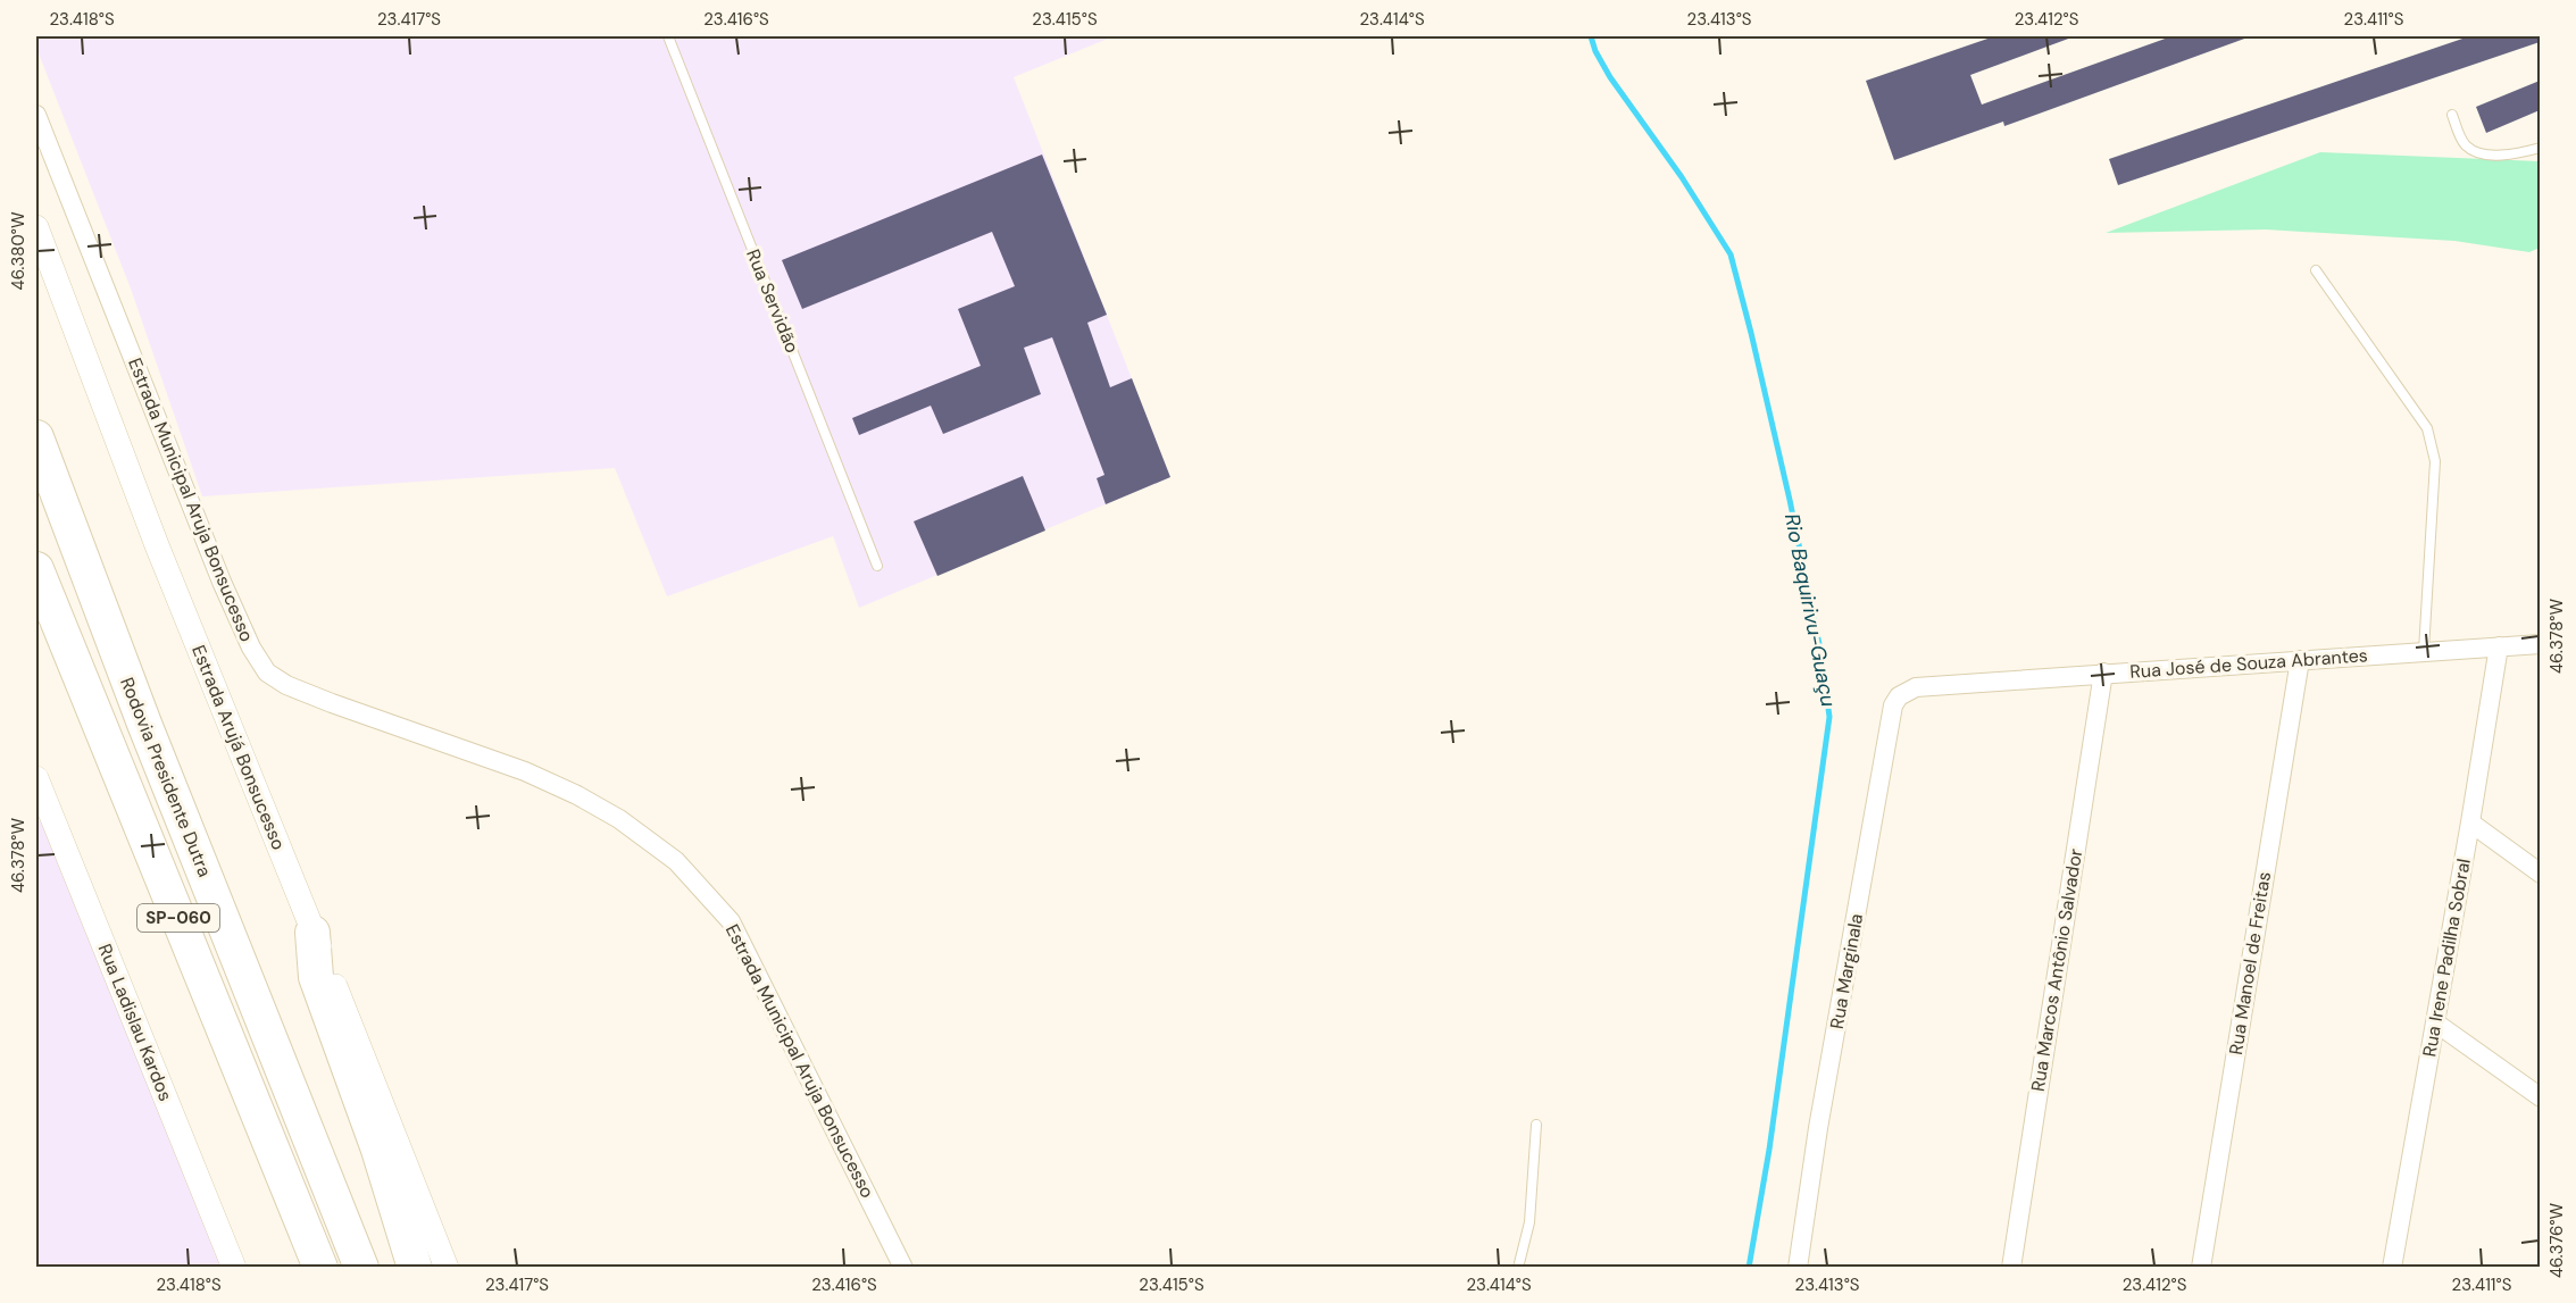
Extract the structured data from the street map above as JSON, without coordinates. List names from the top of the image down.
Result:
{
  "streets": {
    "highway": ["Rodovia Presidente Dutra", "SP-060"],
    "street": [
      "Estrada Municipal Aruja Bonsucesso",
      "Rua José de Souza Abrantes",
      "Estrada Arujá Bonsucesso",
      "Rua Irene Padilha Sobral",
      "Rua Manoel de Freitas",
      "Rua Marcos Antônio Salvador",
      "Rua Marginala",
      "Rua Ladislau Kardos"
    ],
    "lane": ["Rua Servidão"]
  },
  "crossings": [
    ["Rua José de Souza Abrantes", "Rua Irene Padilha Sobral"],
    ["Rua José de Souza Abrantes", "Rua Manoel de Freitas"],
    ["Rua José de Souza Abrantes", "Rua Marcos Antônio Salvador"],
    ["Rua José de Souza Abrantes", "Rua Marginala"]
  ],
  "water": ["Rio Baquirivu-Guaçu"],
  "coordinates": [
    "23.418°S",
    "23.417°S",
    "23.416°S",
    "23.415°S",
    "23.414°S",
    "23.413°S",
    "23.412°S",
    "23.411°S",
    "46.380°W",
    "46.378°W",
    "46.376°W"
  ]
}
